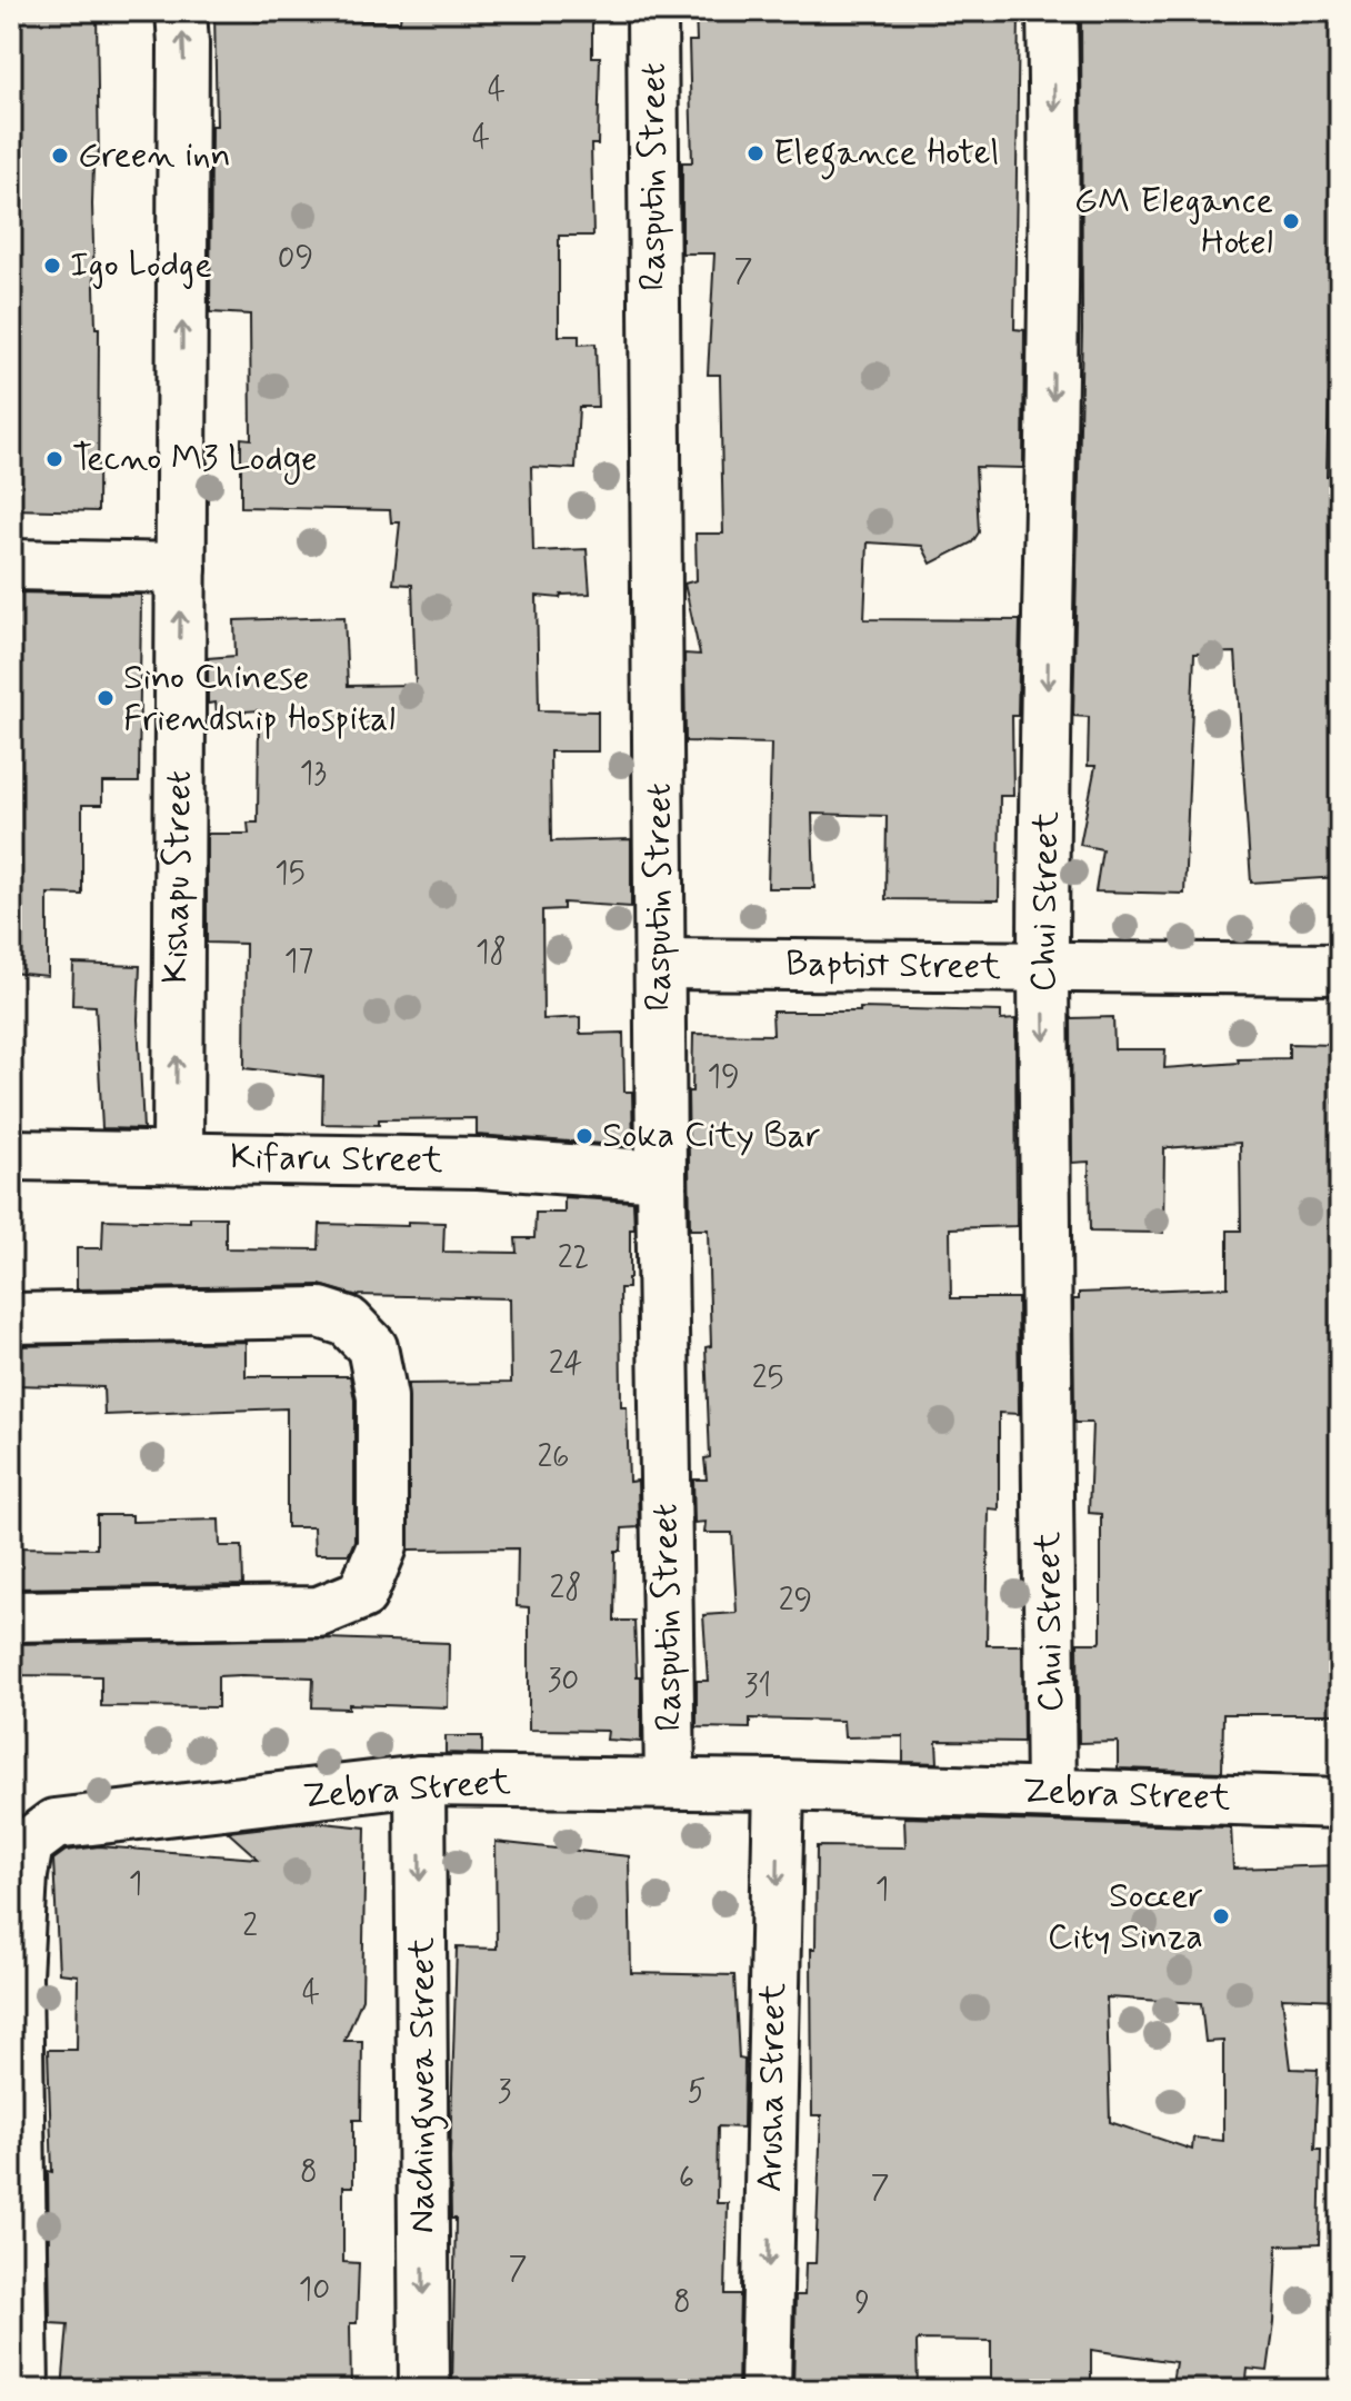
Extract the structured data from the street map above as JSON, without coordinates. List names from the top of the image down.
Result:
{
  "streets": {
    "street": [
      "Rasputin Street",
      "Kishapu Street",
      "Chui Street",
      "Baptist Street",
      "Kifaru Street",
      "Zebra Street",
      "Nachingwea Street",
      "Arusha Street"
    ]
  },
  "crossings": [
    ["Rasputin Street", "Baptist Street"],
    ["Rasputin Street", "Kifaru Street"],
    ["Rasputin Street", "Zebra Street"],
    ["Kishapu Street", "Kifaru Street"],
    ["Chui Street", "Baptist Street"],
    ["Chui Street", "Zebra Street"],
    ["Zebra Street", "Nachingwea Street"],
    ["Zebra Street", "Arusha Street"]
  ],
  "one_way": [
    "Kishapu Street",
    "Chui Street",
    "Nachingwea Street",
    "Arusha Street"
  ],
  "places": [
    "Elegance Hotel",
    "Green inn",
    "GM Elegance Hotel",
    "Igo Lodge",
    "Tecno M3 Lodge",
    "Sino Chinese Friendship Hospital",
    "Soka City Bar",
    "Soccer City Sinza"
  ],
  "house_numbers": [
    "4",
    "4",
    "09",
    "7",
    "13",
    "15",
    "18",
    "17",
    "19",
    "22",
    "24",
    "25",
    "26",
    "28",
    "29",
    "30",
    "31",
    "1",
    "1",
    "2",
    "4",
    "3",
    "5",
    "8",
    "6",
    "7",
    "7",
    "10",
    "8",
    "9"
  ]
}
